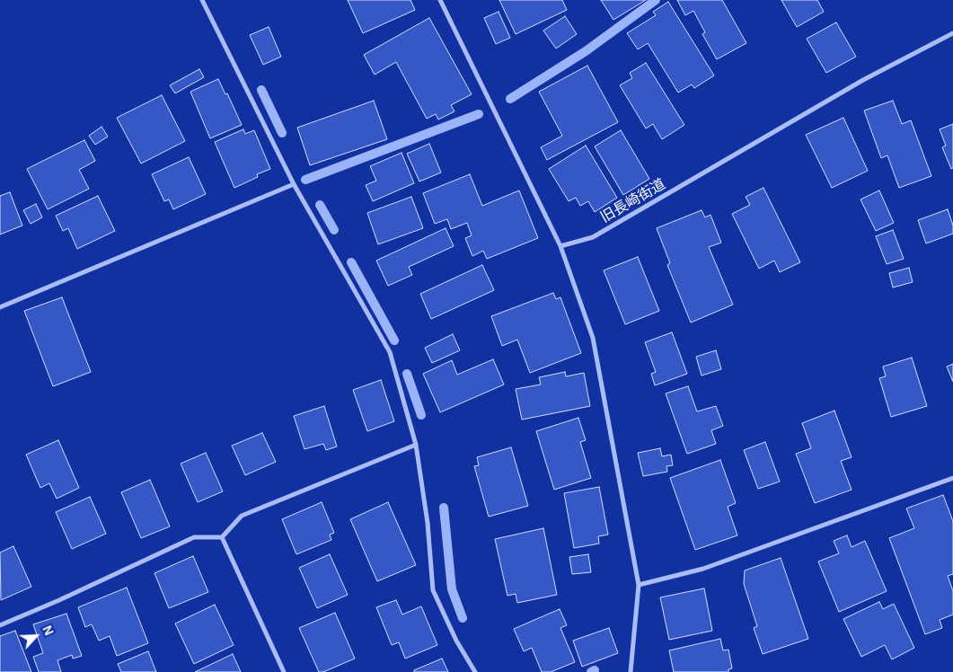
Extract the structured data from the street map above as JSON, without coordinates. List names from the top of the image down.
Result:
{
  "streets": {
    "street": ["旧長崎街道"]
  },
  "north": "top right"
}
